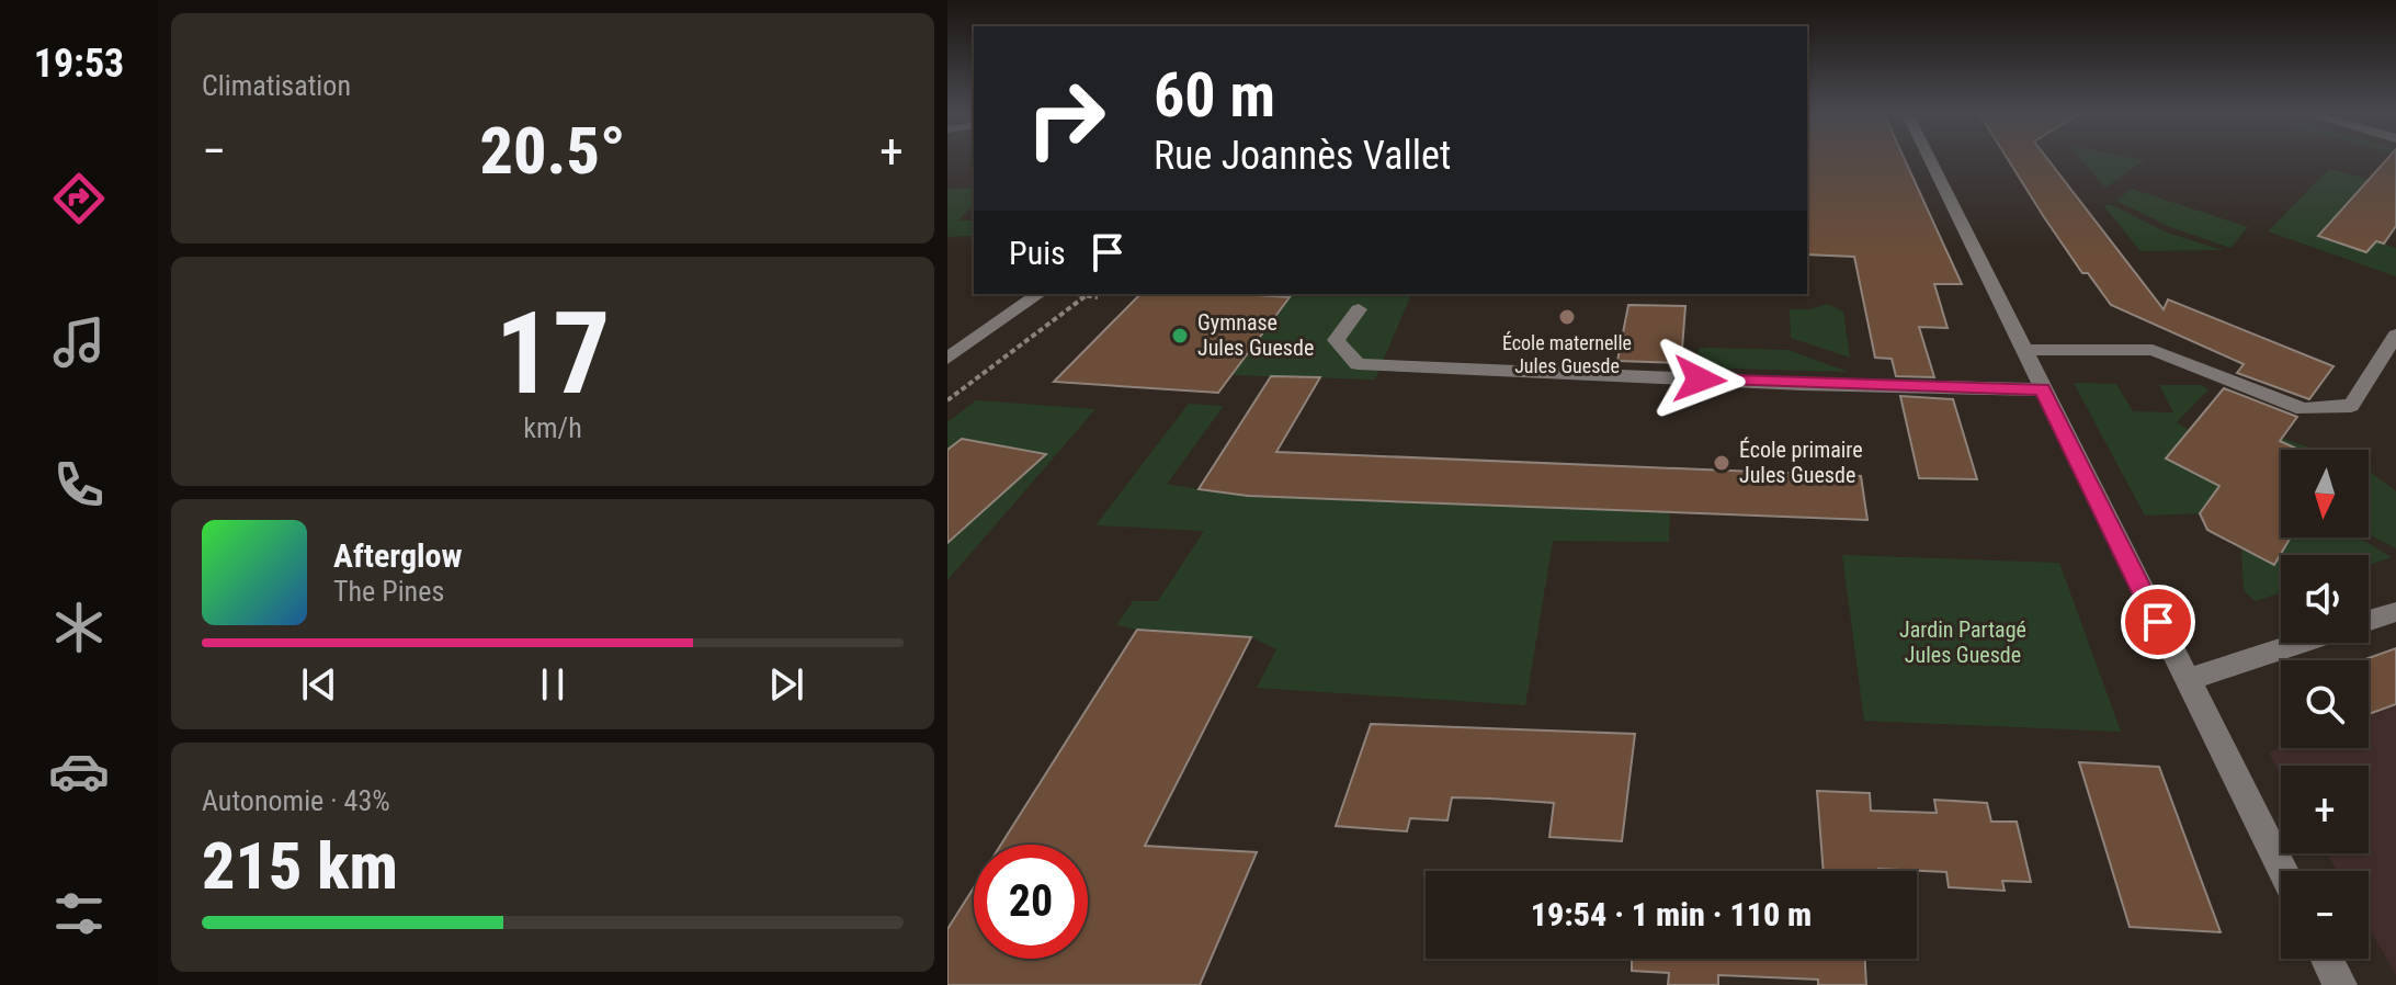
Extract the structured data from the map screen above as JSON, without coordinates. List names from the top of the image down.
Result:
{
  "parks": ["Jardin Partagé Jules Guesde"],
  "places": ["École maternelle Jules Guesde", "Gymnase Jules Guesde", "École primaire Jules Guesde"],
  "north": "bottom",
  "page": {
    "tabs": "19:53",
    "tile": [
      "Climatisation",
      ["17", "km/h"],
      ["Autonomie · 43%", "215 km"]
    ],
    "turn": ["60 m", "Rue Joannès Vallet"],
    "heat": ["−", "20.5°", "+"],
    "then": "Puis",
    "map_buttons": ["+", "−"],
    "song": ["Afterglow", "The Pines"],
    "limit": "20",
    "trip": "19:54 · 1 min · 110 m"
  }
}
